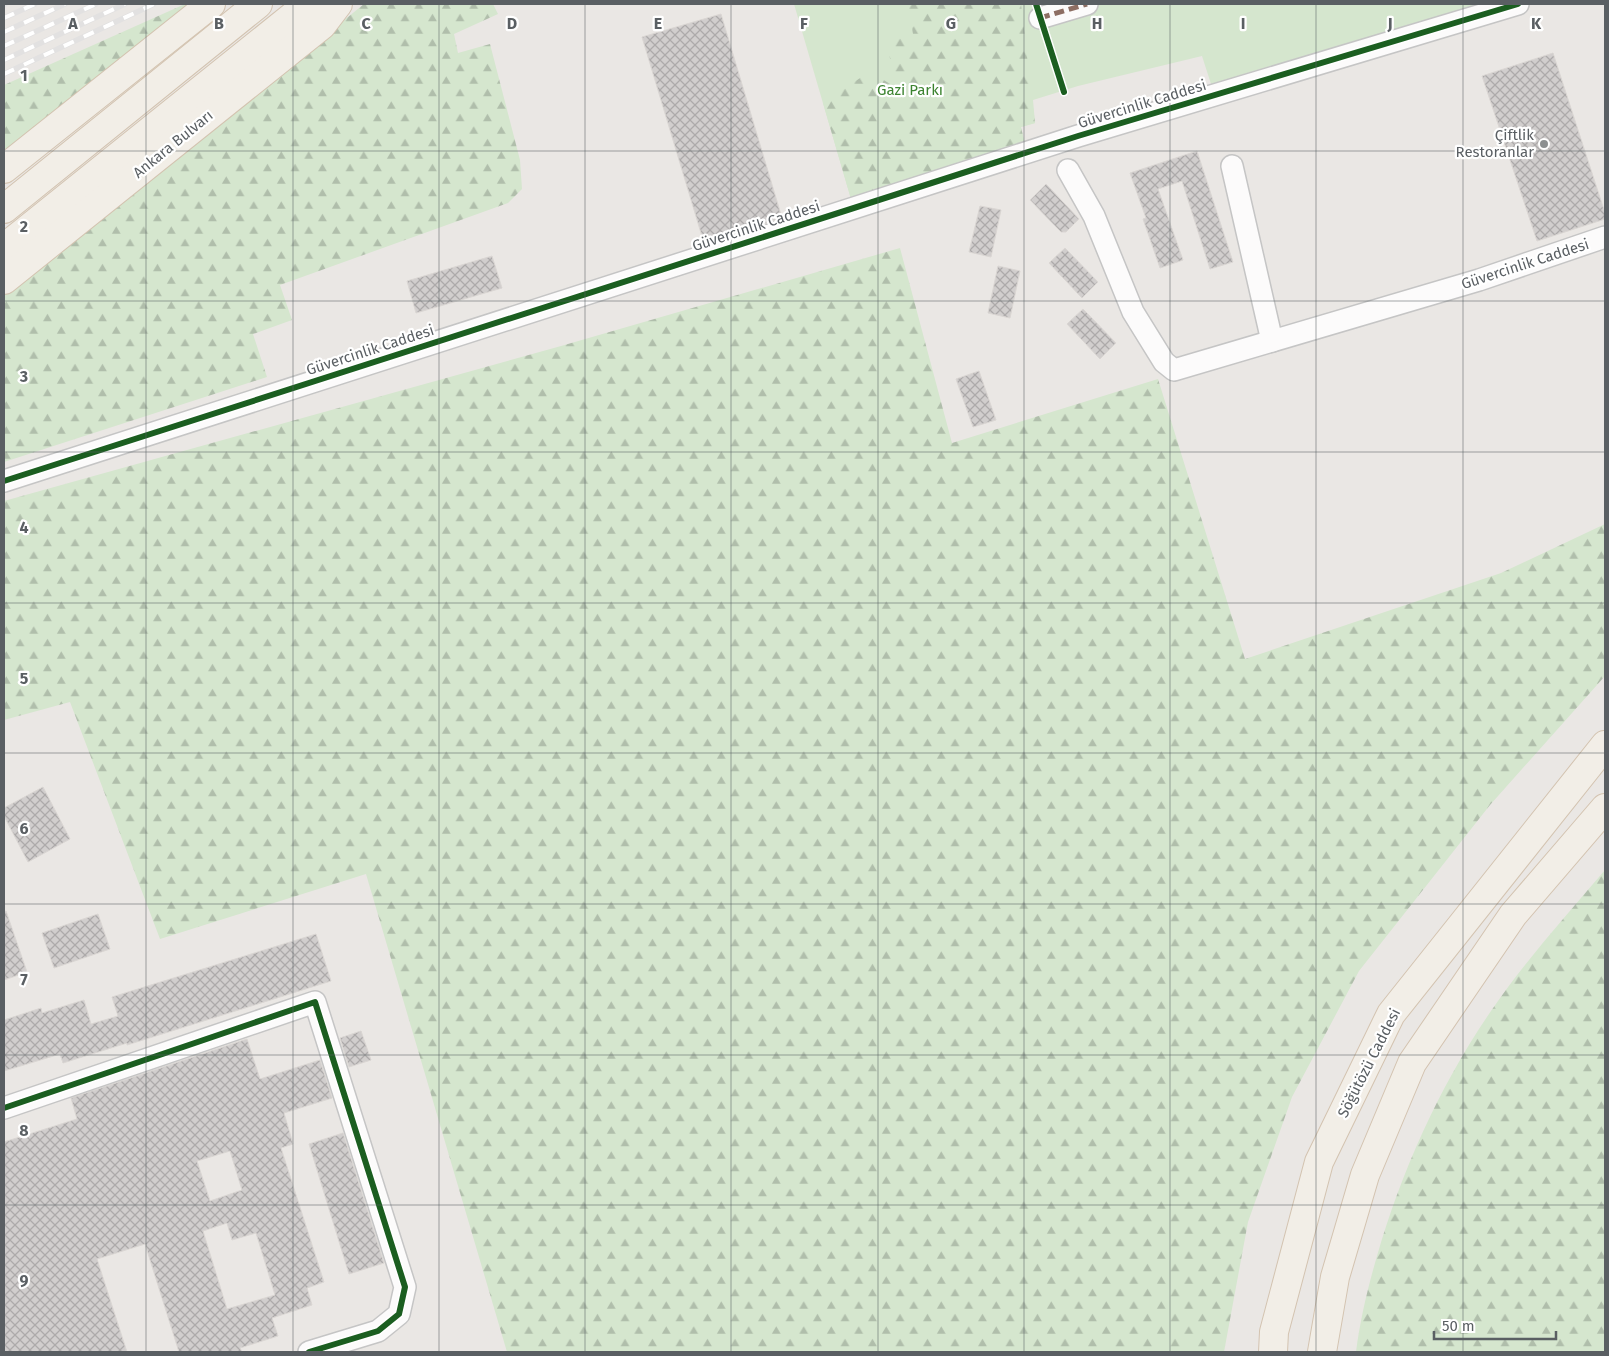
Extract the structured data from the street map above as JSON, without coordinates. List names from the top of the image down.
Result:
{
  "streets": {
    "main road": ["Ankara Bulvarı", "Söğütözü Caddesi"],
    "street": ["Güvercinlik Caddesi"]
  },
  "parks": ["Gazi Parkı"],
  "places": ["Çiftlik Restoranlar"],
  "scale_bar": "50 m",
  "grid": {
    "columns": [
      "A",
      "B",
      "C",
      "D",
      "E",
      "F",
      "G",
      "H",
      "I",
      "J",
      "K"
    ],
    "rows": [
      "1",
      "2",
      "3",
      "4",
      "5",
      "6",
      "7",
      "8",
      "9"
    ]
  }
}
